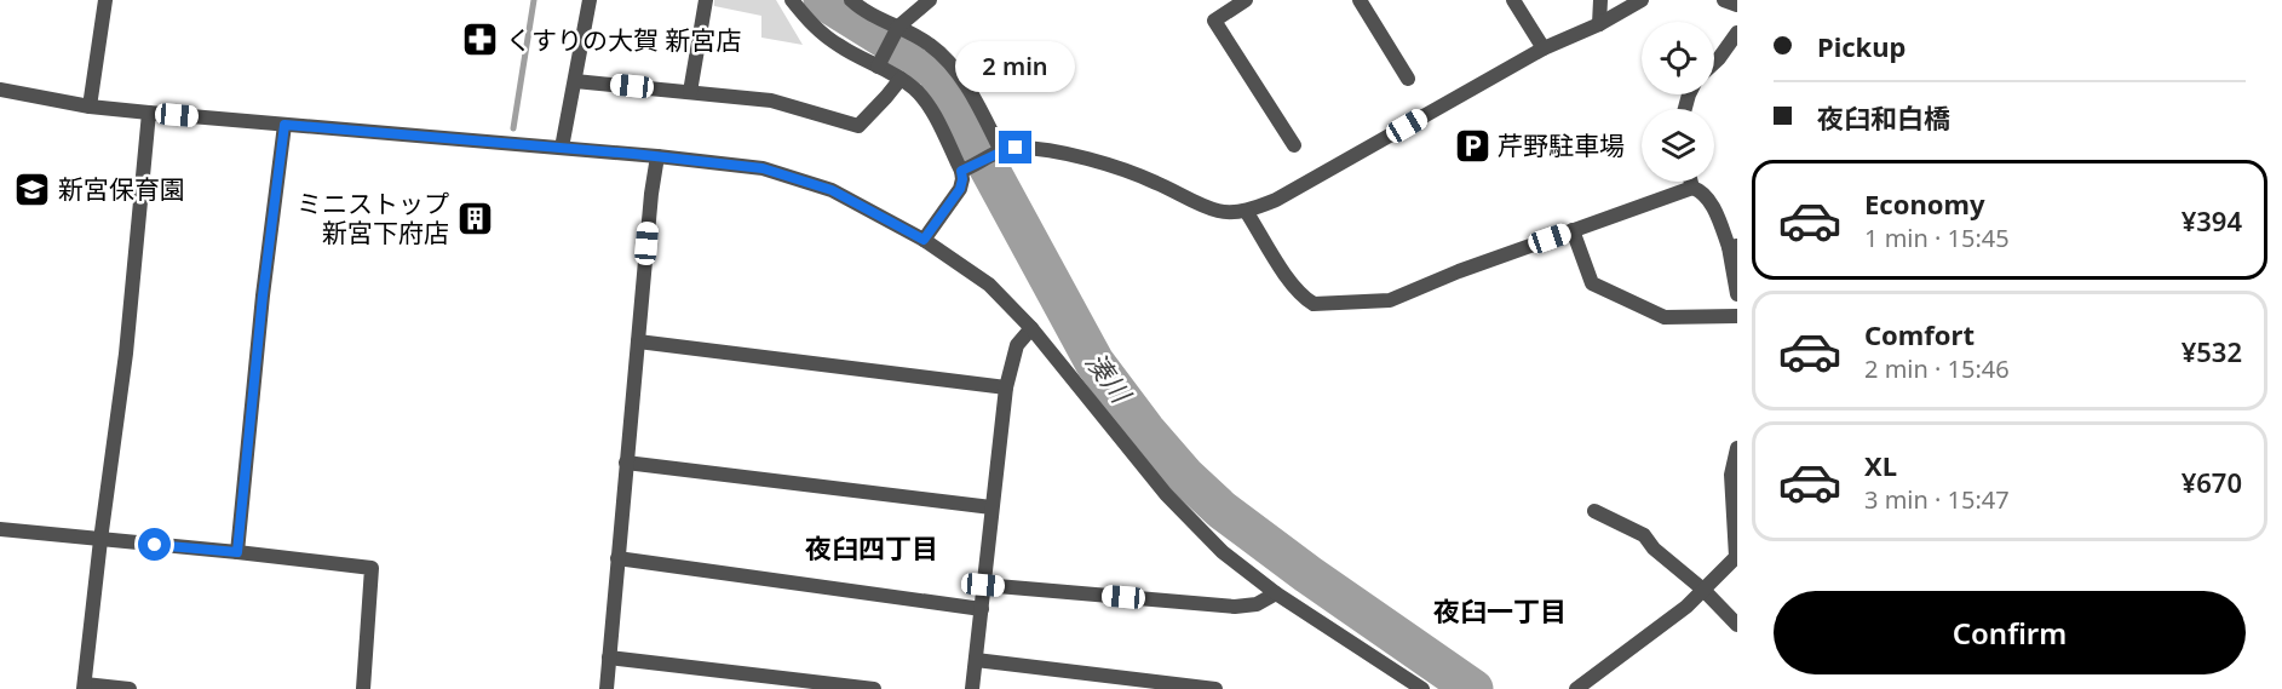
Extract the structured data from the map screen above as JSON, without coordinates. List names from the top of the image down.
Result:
{
  "districts": ["夜臼四丁目", "夜臼一丁目"],
  "water": ["湊川"],
  "places": {
    "pharmacy": ["くすりの大賀 新宮店"],
    "parking": ["芹野駐車場"],
    "school or university": ["新宮保育園"],
    "building": ["ミニストップ 新宮下府店"]
  },
  "page": {
    "banner": ["Pickup", "夜臼和白橋"],
    "bubble": "2 min",
    "list": [
      {
        "name": "Economy",
        "note": "1 min · 15:45",
        "value": "¥394"
      },
      {
        "name": "Comfort",
        "note": "2 min · 15:46",
        "value": "¥532"
      },
      {
        "name": "XL",
        "note": "3 min · 15:47",
        "value": "¥670"
      }
    ],
    "buttons": "Confirm"
  }
}
